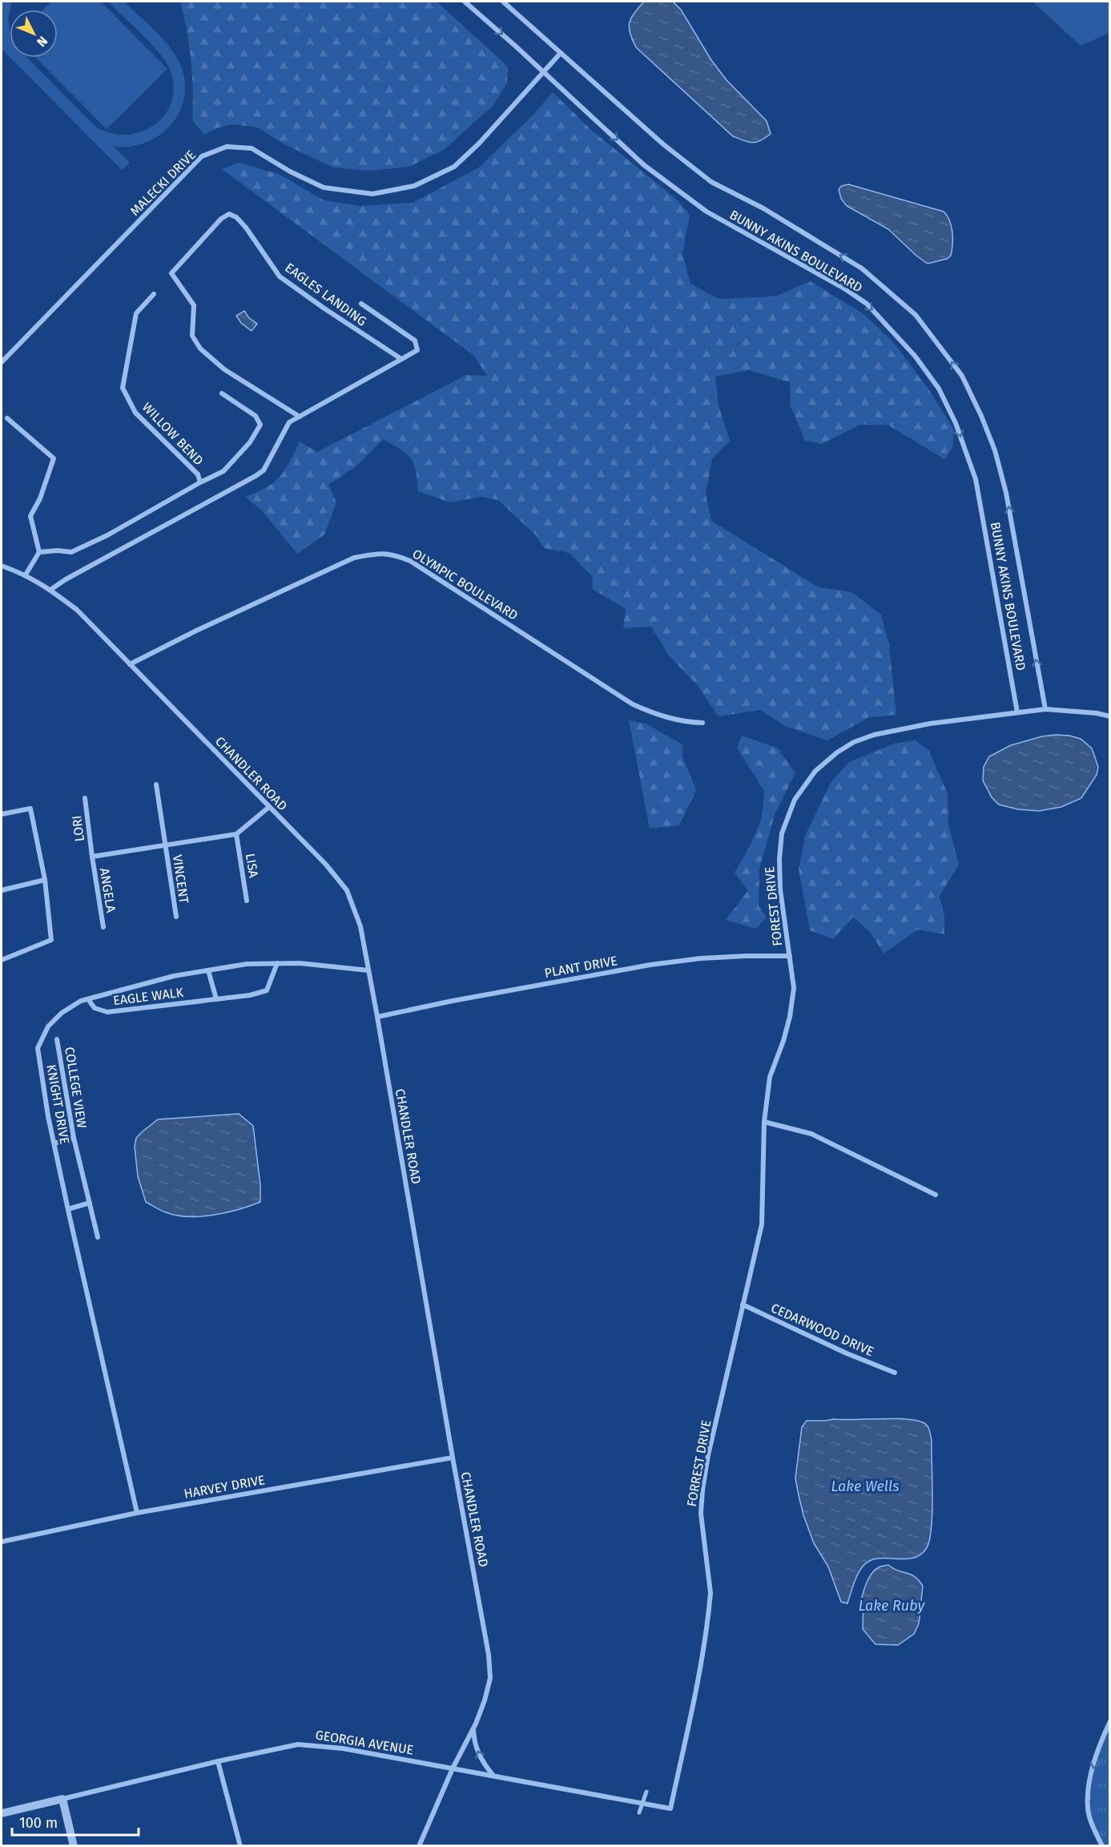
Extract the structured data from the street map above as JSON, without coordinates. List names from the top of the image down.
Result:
{
  "streets": {
    "street": [
      "MALECKI DRIVE",
      "BUNNY AKINS BOULEVARD",
      "EAGLES LANDING",
      "WILLOW BEND",
      "OLYMPIC BOULEVARD",
      "CHANDLER ROAD",
      "LORI",
      "LISA",
      "VINCENT",
      "ANGELA",
      "FOREST DRIVE",
      "PLANT DRIVE",
      "EAGLE WALK",
      "COLLEGE VIEW",
      "KNIGHT DRIVE",
      "CEDARWOOD DRIVE",
      "FORREST DRIVE",
      "HARVEY DRIVE",
      "GEORGIA AVENUE"
    ]
  },
  "crossings": [
    ["MALECKI DRIVE", "BUNNY AKINS BOULEVARD"],
    ["BUNNY AKINS BOULEVARD", "FOREST DRIVE"],
    ["EAGLES LANDING", "CHANDLER ROAD"],
    ["OLYMPIC BOULEVARD", "CHANDLER ROAD"],
    ["CHANDLER ROAD", "PLANT DRIVE"],
    ["CHANDLER ROAD", "KNIGHT DRIVE"],
    ["CHANDLER ROAD", "HARVEY DRIVE"],
    ["CHANDLER ROAD", "GEORGIA AVENUE"],
    ["LORI", "ANGELA"],
    ["FOREST DRIVE", "PLANT DRIVE"],
    ["FOREST DRIVE", "FORREST DRIVE"],
    ["EAGLE WALK", "KNIGHT DRIVE"],
    ["COLLEGE VIEW", "KNIGHT DRIVE"],
    ["KNIGHT DRIVE", "HARVEY DRIVE"],
    ["CEDARWOOD DRIVE", "FORREST DRIVE"],
    ["FORREST DRIVE", "GEORGIA AVENUE"]
  ],
  "water": ["Lake Wells", "Lake Ruby"],
  "scale_bar": "100 m",
  "north": "bottom right"
}
